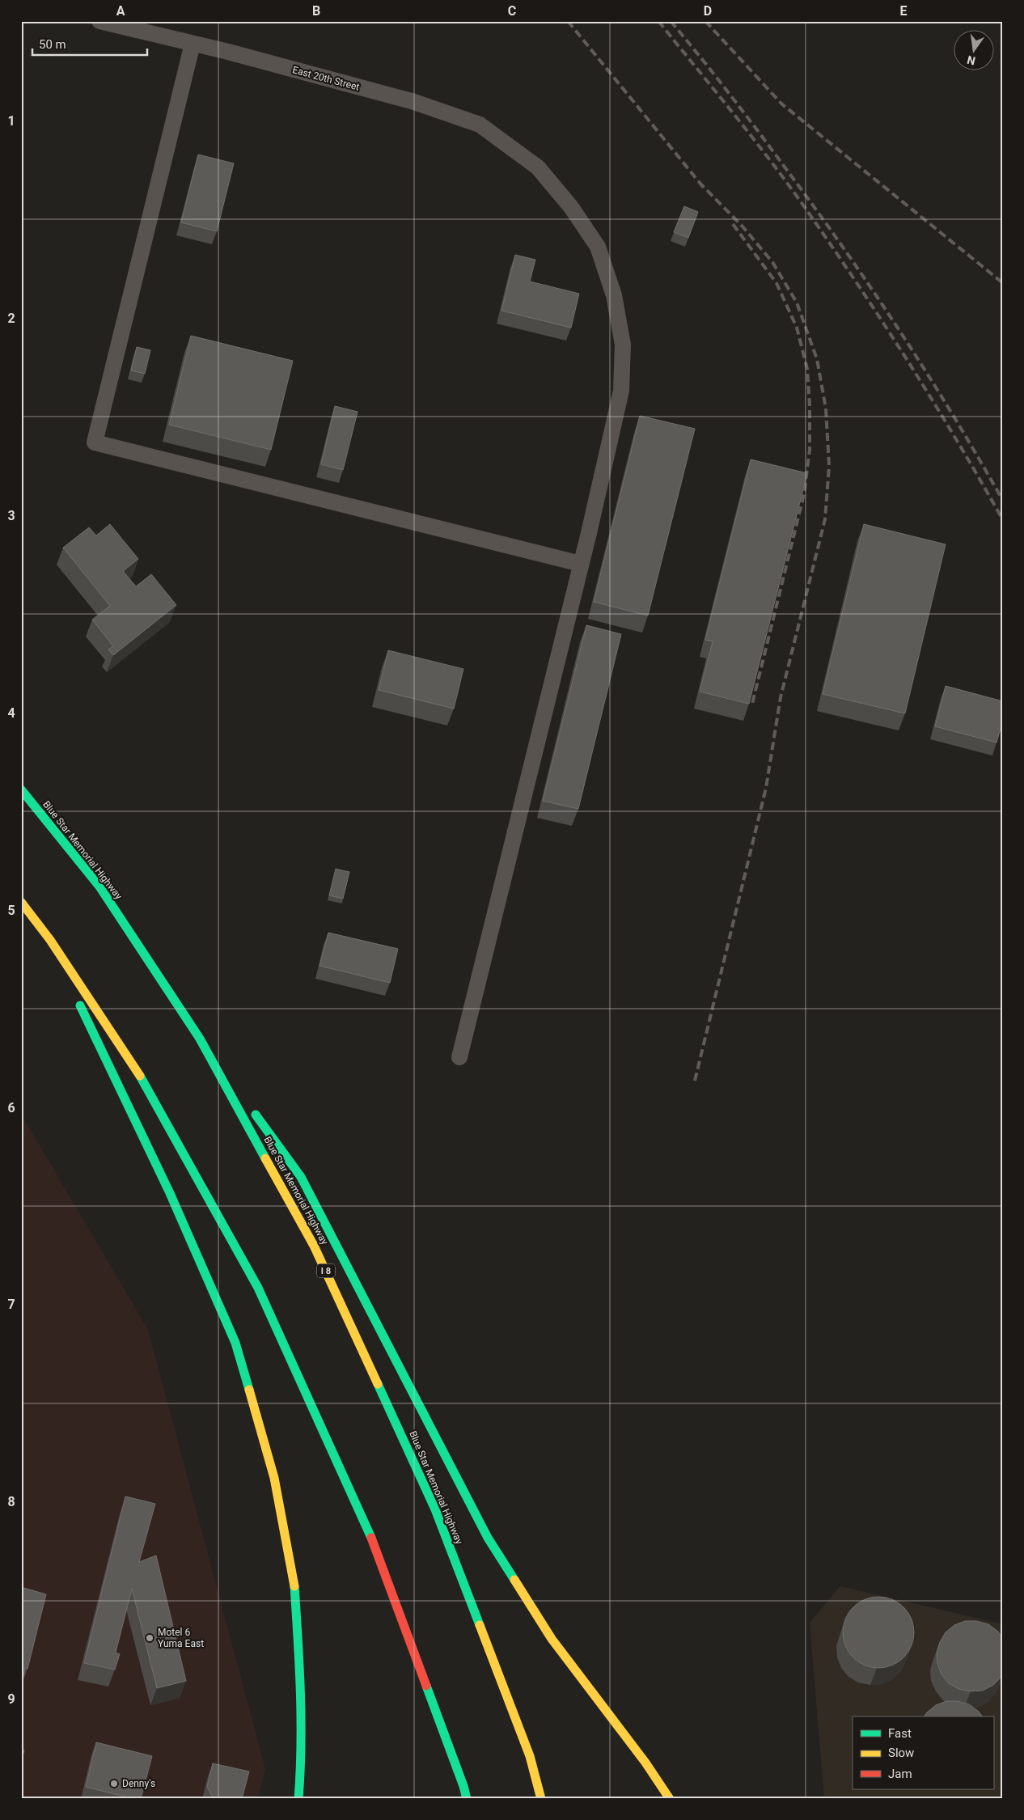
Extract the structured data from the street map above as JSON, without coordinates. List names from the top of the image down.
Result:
{
  "streets": {
    "highway": ["Blue Star Memorial Highway", "I 8"],
    "street": ["East 20th Street"]
  },
  "places": ["Motel 6 Yuma East", "Denny's"],
  "legend": ["Fast", "Slow", "Jam"],
  "scale_bar": "50 m",
  "north": "bottom",
  "grid": {
    "columns": [
      "A",
      "B",
      "C",
      "D",
      "E"
    ],
    "rows": [
      "1",
      "2",
      "3",
      "4",
      "5",
      "6",
      "7",
      "8",
      "9"
    ]
  }
}
